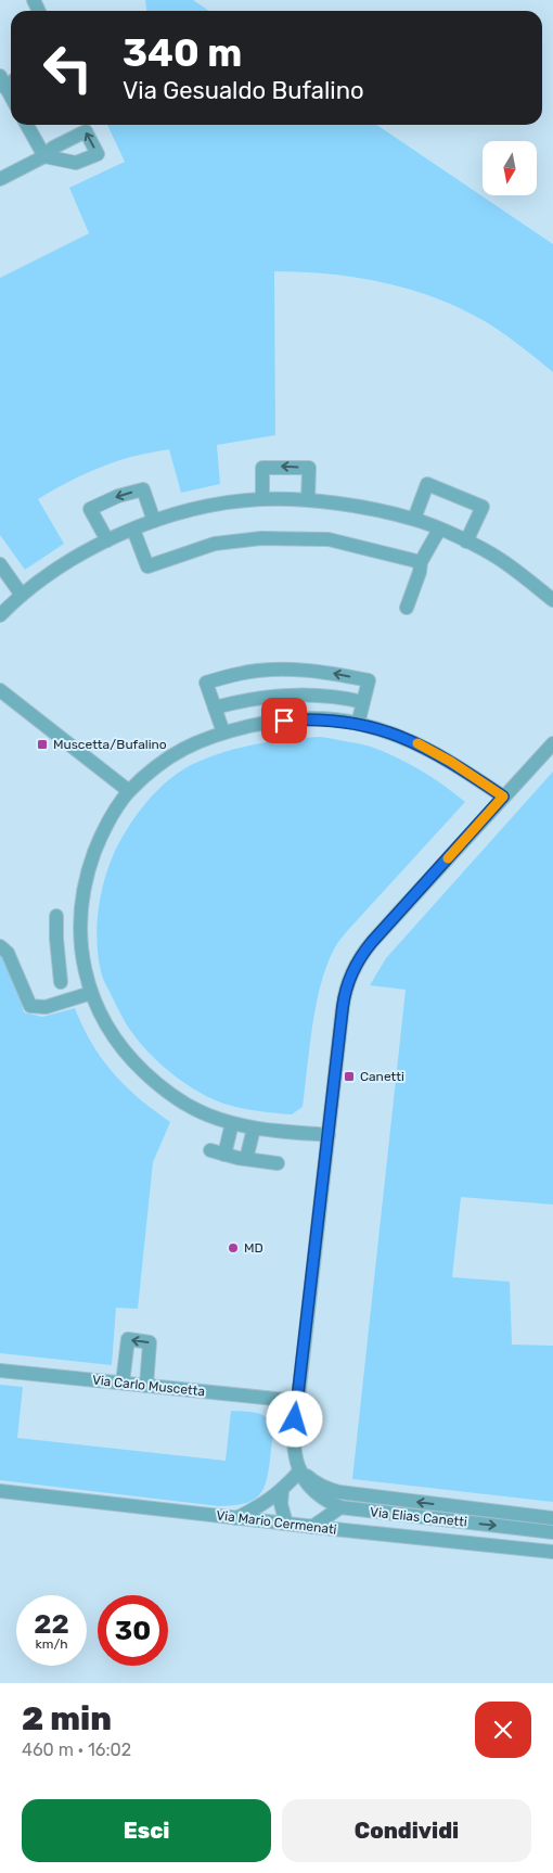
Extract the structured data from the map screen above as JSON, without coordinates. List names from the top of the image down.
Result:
{
  "streets": {
    "street": ["Via Carlo Muscetta", "Via Elias Canetti", "Via Mario Cermenati"]
  },
  "crossings": [
    ["Via Carlo Muscetta", "Via Elias Canetti"]
  ],
  "places": {
    "transit": ["Muscetta/Bufalino", "Canetti"],
    "other": ["MD"]
  },
  "north": "bottom",
  "page": {
    "turn": ["340 m", "Via Gesualdo Bufalino"],
    "speed": "22 km/h",
    "limit": "30",
    "heading": ["2 min", "460 m · 16:02"],
    "buttons": ["Esci", "Condividi"]
  }
}
